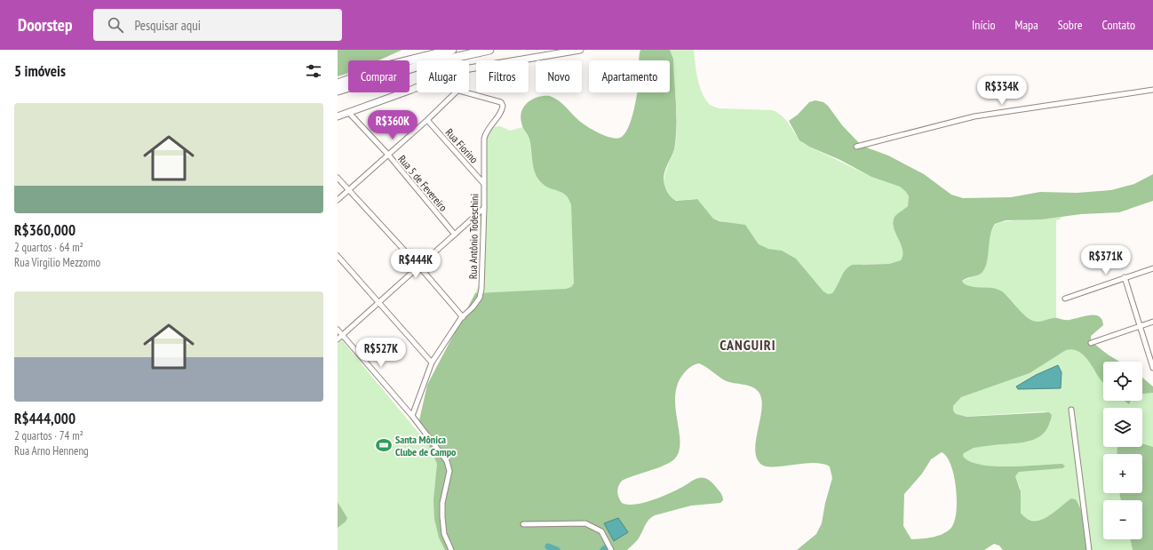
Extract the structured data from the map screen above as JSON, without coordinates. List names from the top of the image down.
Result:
{
  "streets": {
    "street": ["Rua Fiorino", "Rua 5 de Fevereiro", "Rua Antônio Todeschini"]
  },
  "crossings": [
    ["Rua Fiorino", "Rua Antônio Todeschini"]
  ],
  "districts": ["CANGUIRI"],
  "places": {
    "sports": ["Santa Mônica Clube de Campo"]
  },
  "page": {
    "header": "Doorstep",
    "search": "Pesquisar aqui",
    "nav": [
      "Início",
      "Mapa",
      "Sobre",
      "Contato"
    ],
    "heading": "5 imóveis",
    "chip": [
      "Comprar",
      "Alugar",
      "Filtros",
      "Novo",
      "Apartamento"
    ],
    "price": [
      "R$334K",
      "R$360K",
      "R$371K",
      "R$444K",
      "R$527K"
    ],
    "list": [
      {
        "name": "R$360,000",
        "note": "2 quartos · 64 m² · Rua Virgilio Mezzomo"
      },
      {
        "name": "R$444,000",
        "note": "2 quartos · 74 m² · Rua Arno Henneng"
      }
    ],
    "map_buttons": ["+", "−"]
  }
}
